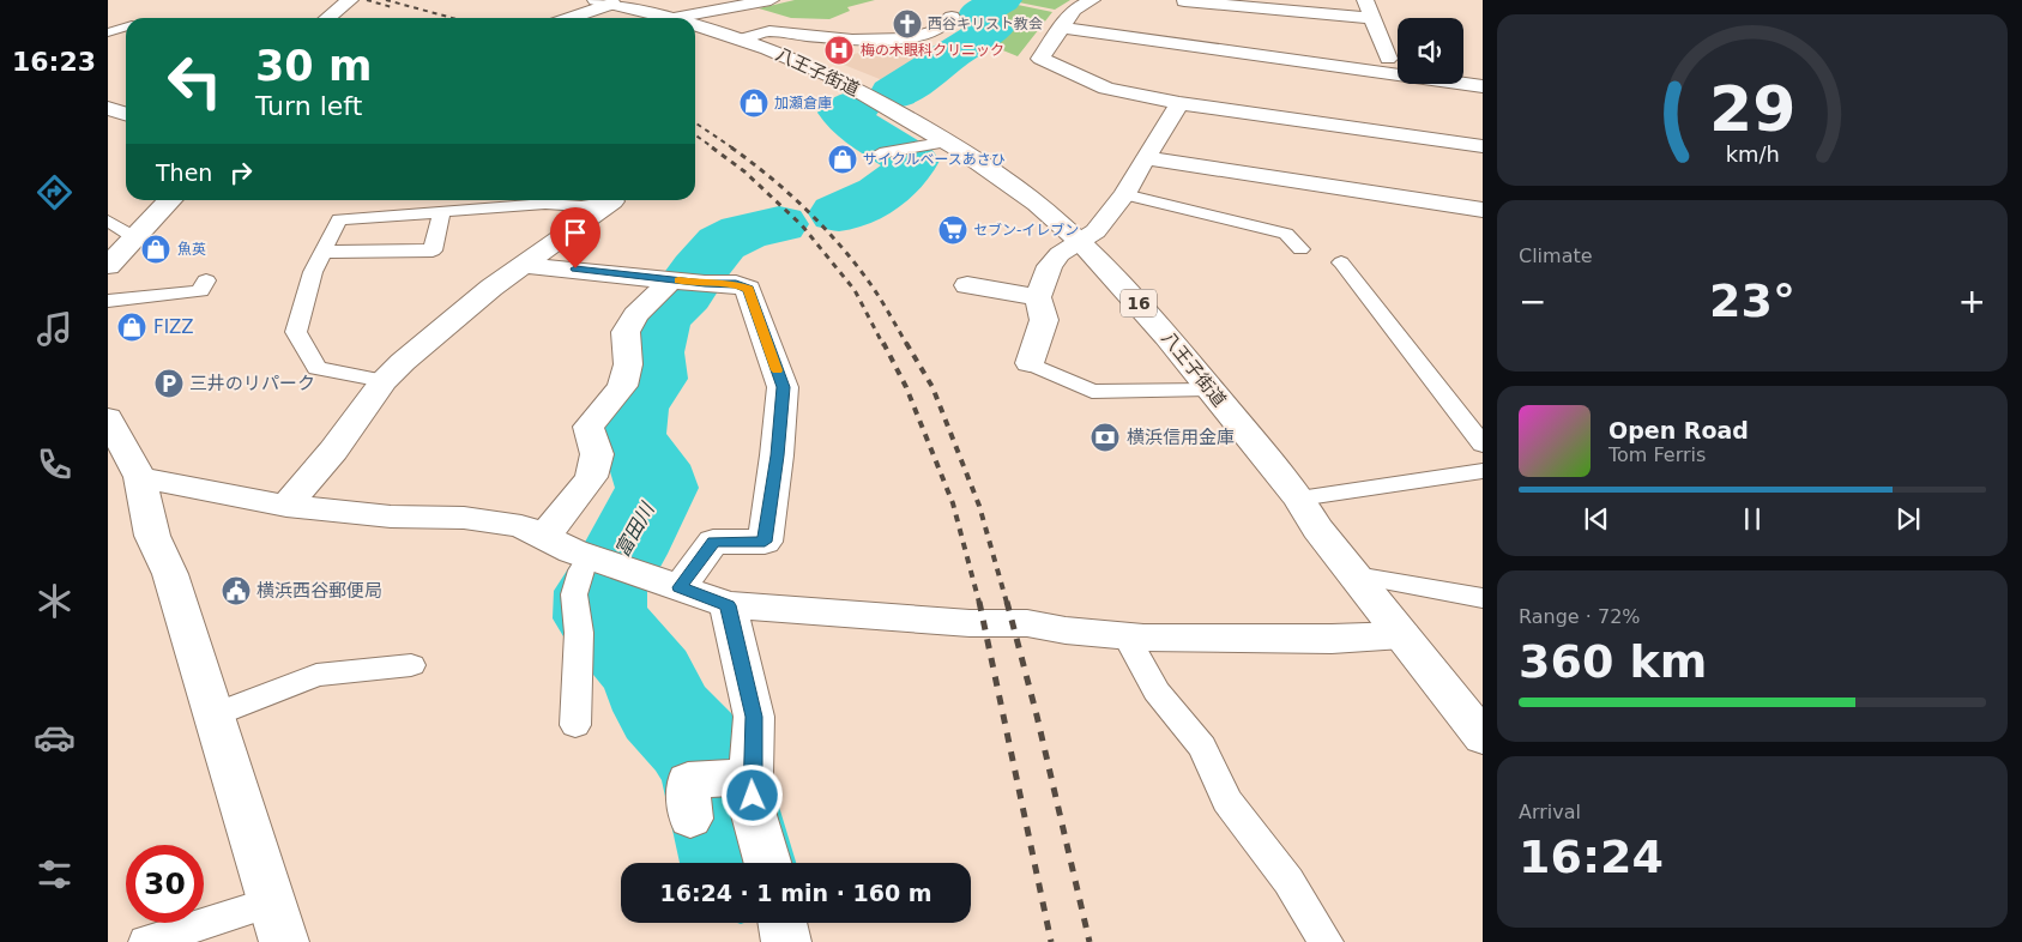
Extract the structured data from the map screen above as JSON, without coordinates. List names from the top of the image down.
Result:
{
  "streets": {
    "main road": ["八王子街道", "16"]
  },
  "water": ["富田川"],
  "places": {
    "church": ["西谷キリスト教会"],
    "hospital": ["梅の木眼科クリニック"],
    "shop": [
      "加瀬倉庫",
      "サイクルベースあさひ",
      "魚英",
      "FIZZ"
    ],
    "supermarket": ["セブン-イレブン"],
    "parking": ["三井のリパーク"],
    "bank": ["横浜信用金庫"],
    "public building": ["横浜西谷郵便局"]
  },
  "page": {
    "tabs": "16:23",
    "turn": ["30 m", "Turn left"],
    "then": "Then",
    "tile": [
      "Climate",
      ["Range · 72%", "360 km"],
      ["Arrival", "16:24"]
    ],
    "heat": ["−", "23°", "+"],
    "song": ["Open Road", "Tom Ferris"],
    "limit": "30",
    "trip": "16:24 · 1 min · 160 m",
    "gauge": ["29", "km/h"]
  }
}
